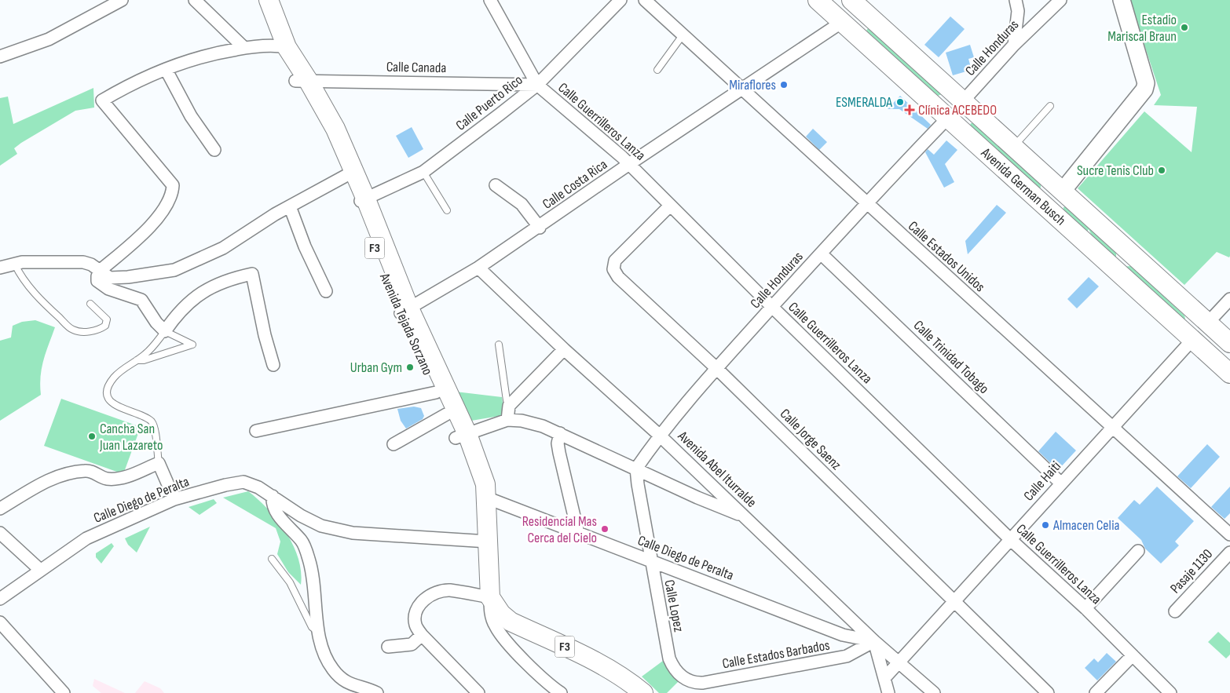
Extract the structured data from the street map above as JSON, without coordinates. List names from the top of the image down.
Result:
{
  "streets": {
    "main road": ["Avenida German Busch", "F3", "Avenida Tejada Sorzano"],
    "street": [
      "Calle Honduras",
      "Calle Canada",
      "Calle Puerto Rico",
      "Calle Guerrilleros Lanza",
      "Calle Costa Rica",
      "Calle Estados Unidos",
      "Calle Trinidad Tobago",
      "Calle Jorge Saenz",
      "Avenida Abel Iturralde",
      "Calle Haiti",
      "Calle Diego de Peralta",
      "Pasaje 1130",
      "Calle Lopez",
      "Calle Estados Barbados"
    ]
  },
  "crossings": [
    ["Calle Honduras", "Calle Guerrilleros Lanza"],
    ["Calle Honduras", "Avenida German Busch"],
    ["Calle Honduras", "Calle Estados Unidos"],
    ["Calle Honduras", "Calle Trinidad Tobago"],
    ["Calle Honduras", "Calle Jorge Saenz"],
    ["Calle Honduras", "Avenida Abel Iturralde"],
    ["Calle Honduras", "Calle Lopez"],
    ["Calle Canada", "Calle Puerto Rico"],
    ["Calle Canada", "Calle Guerrilleros Lanza"],
    ["Calle Canada", "Avenida Tejada Sorzano"],
    ["Calle Puerto Rico", "Calle Guerrilleros Lanza"],
    ["Calle Puerto Rico", "Avenida Tejada Sorzano"],
    ["Calle Guerrilleros Lanza", "Calle Costa Rica"],
    ["Calle Guerrilleros Lanza", "Calle Jorge Saenz"],
    ["Calle Guerrilleros Lanza", "Calle Haiti"],
    ["Calle Costa Rica", "Avenida German Busch"],
    ["Calle Costa Rica", "Calle Estados Unidos"],
    ["Calle Costa Rica", "Avenida Tejada Sorzano"],
    ["Calle Costa Rica", "Avenida Abel Iturralde"],
    ["Avenida German Busch", "Calle Haiti"],
    ["Calle Estados Unidos", "Calle Haiti"],
    ["Avenida Tejada Sorzano", "Calle Diego de Peralta"],
    ["Calle Trinidad Tobago", "Calle Haiti"],
    ["Calle Jorge Saenz", "Calle Haiti"],
    ["Avenida Abel Iturralde", "Calle Haiti"],
    ["Avenida Abel Iturralde", "Calle Diego de Peralta"],
    ["Avenida Abel Iturralde", "Calle Estados Barbados"],
    ["Calle Diego de Peralta", "Calle Lopez"],
    ["Calle Diego de Peralta", "Calle Estados Barbados"],
    ["Calle Lopez", "Calle Estados Barbados"]
  ],
  "places": {
    "other": [
      "Estadio Mariscal Braun",
      "Miraflores",
      "ESMERALDA",
      "Sucre Tenis Club",
      "Urban Gym",
      "Cancha San Juan Lazareto",
      "Almacen Celia",
      "Residencial Mas Cerca del Cielo"
    ],
    "health": ["Clínica ACEBEDO"]
  }
}
